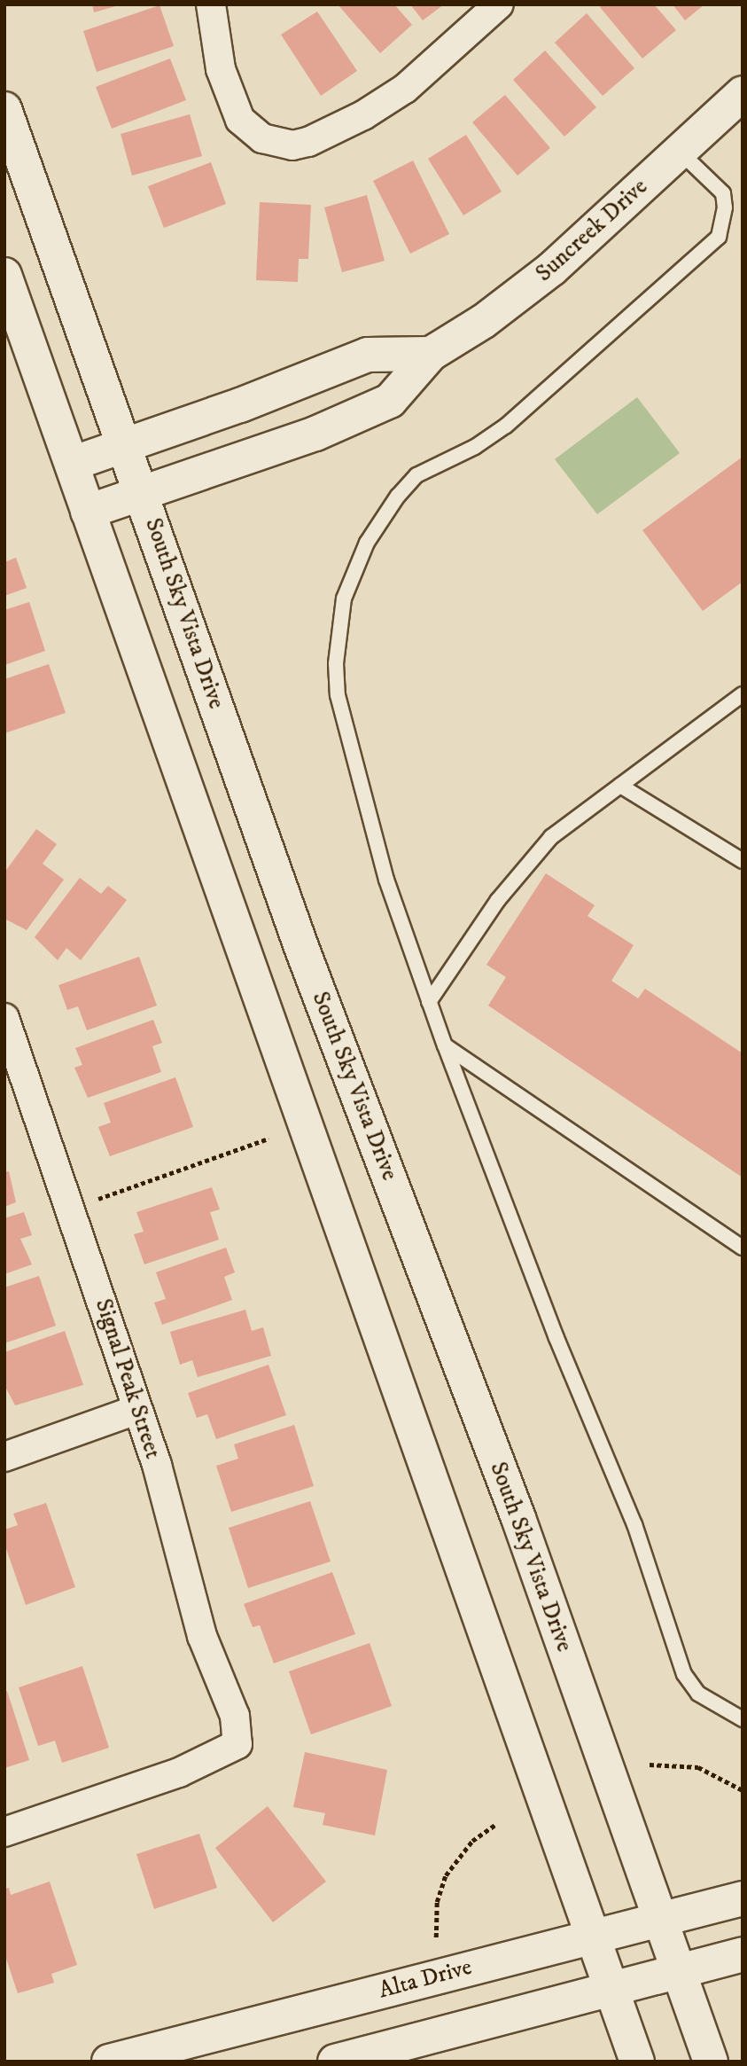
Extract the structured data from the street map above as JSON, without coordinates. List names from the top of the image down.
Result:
{
  "streets": {
    "main road": ["Suncreek Drive", "South Sky Vista Drive", "Alta Drive"],
    "street": ["Signal Peak Street"]
  },
  "crossings": [
    ["Suncreek Drive", "South Sky Vista Drive"],
    ["South Sky Vista Drive", "Alta Drive"]
  ]
}
